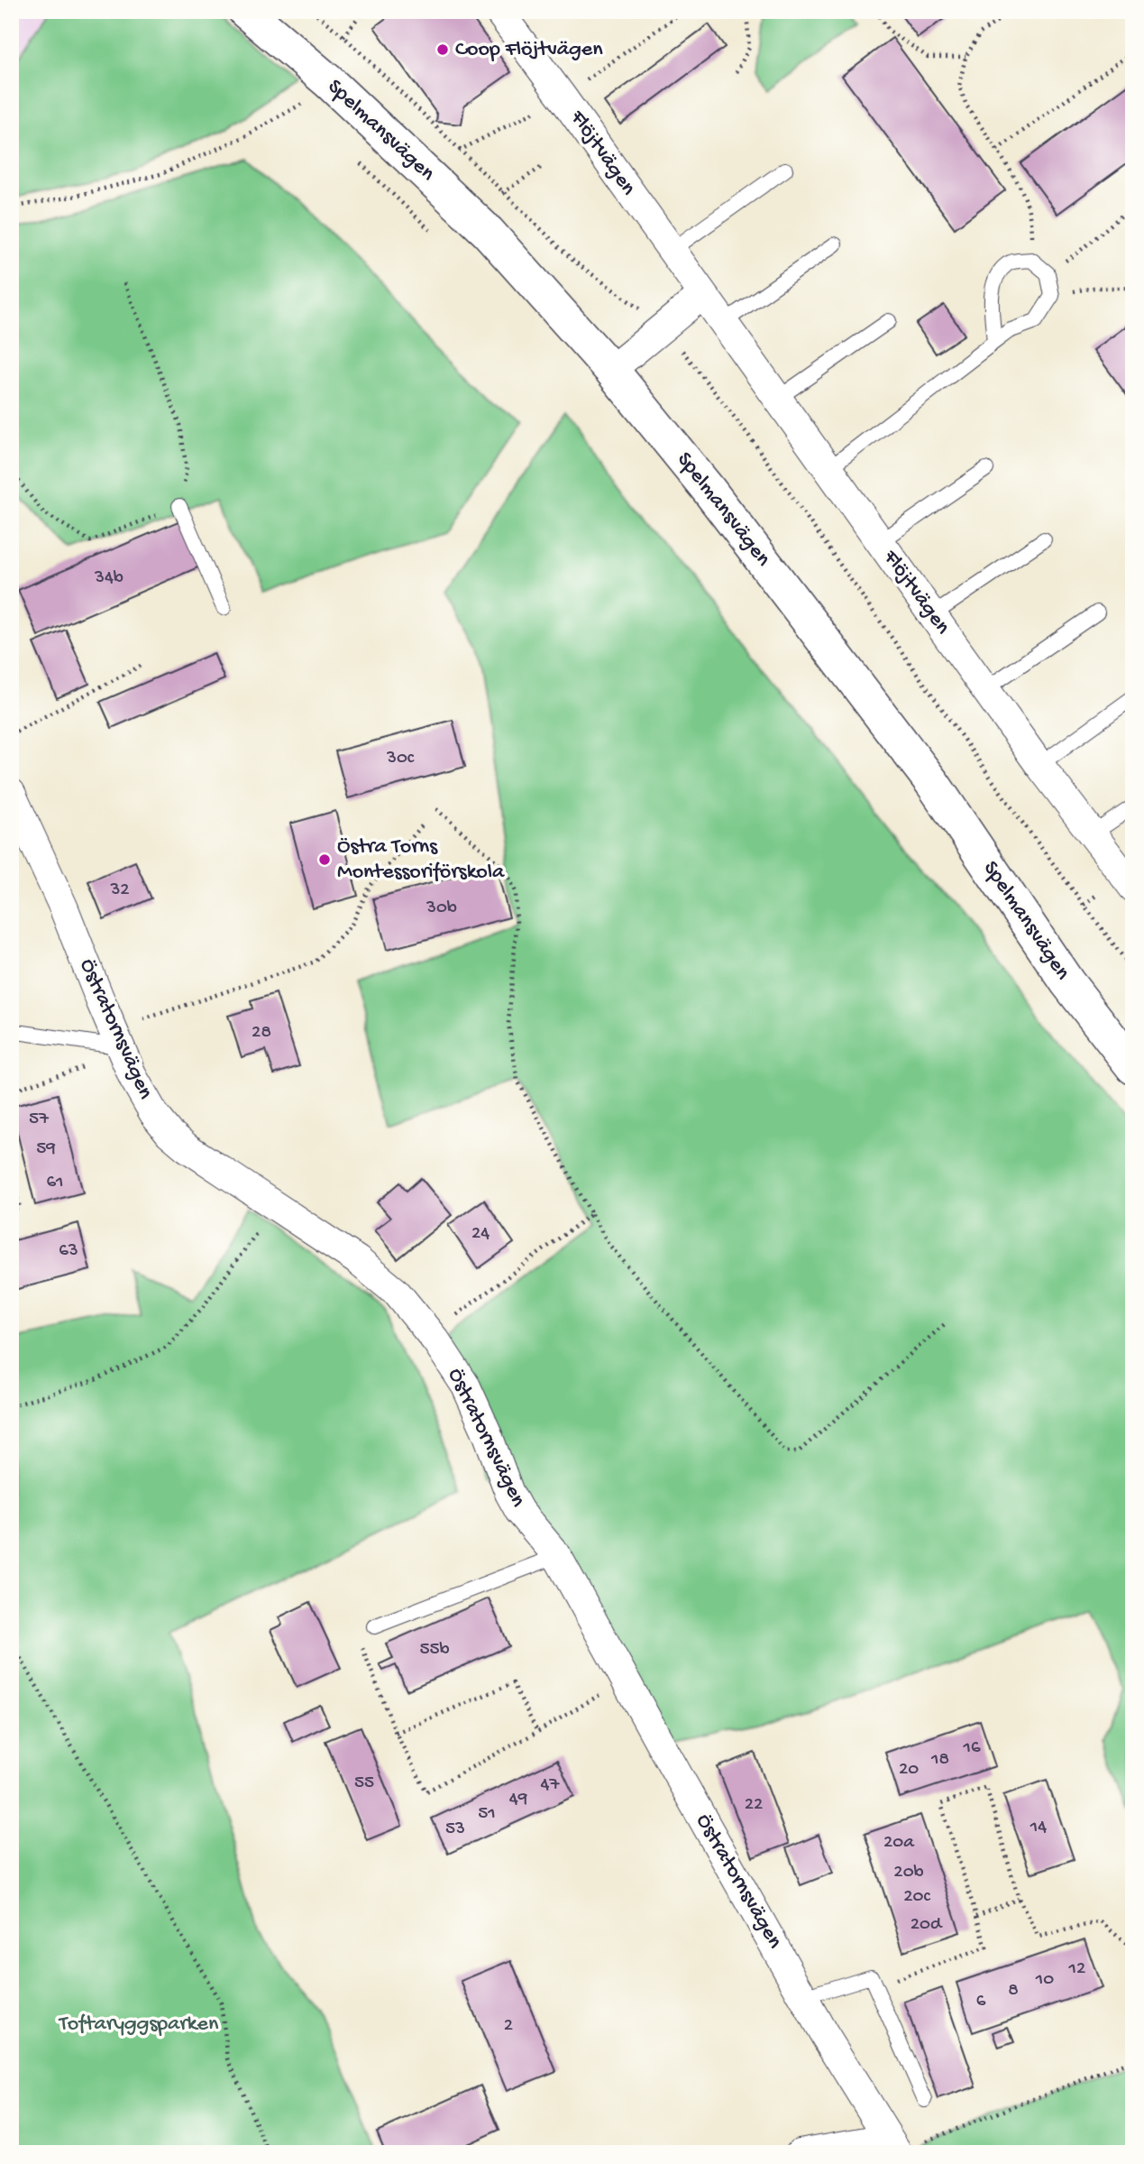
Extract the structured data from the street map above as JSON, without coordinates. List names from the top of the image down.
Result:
{
  "streets": {
    "main road": ["Spelmansvägen"],
    "street": ["Flöjtvägen", "Östratornsvägen"]
  },
  "parks": ["Toftaryggsparken"],
  "places": ["Coop Flöjtvägen", "Östra Torns Montessoriförskola"],
  "house_numbers": [
    "34b",
    "30c",
    "32",
    "30b",
    "28",
    "57",
    "59",
    "61",
    "24",
    "63",
    "55b",
    "16",
    "18",
    "20",
    "55",
    "47",
    "49",
    "22",
    "51",
    "14",
    "53",
    "20a",
    "20b",
    "20c",
    "20d",
    "12",
    "10",
    "8",
    "6",
    "2"
  ]
}
